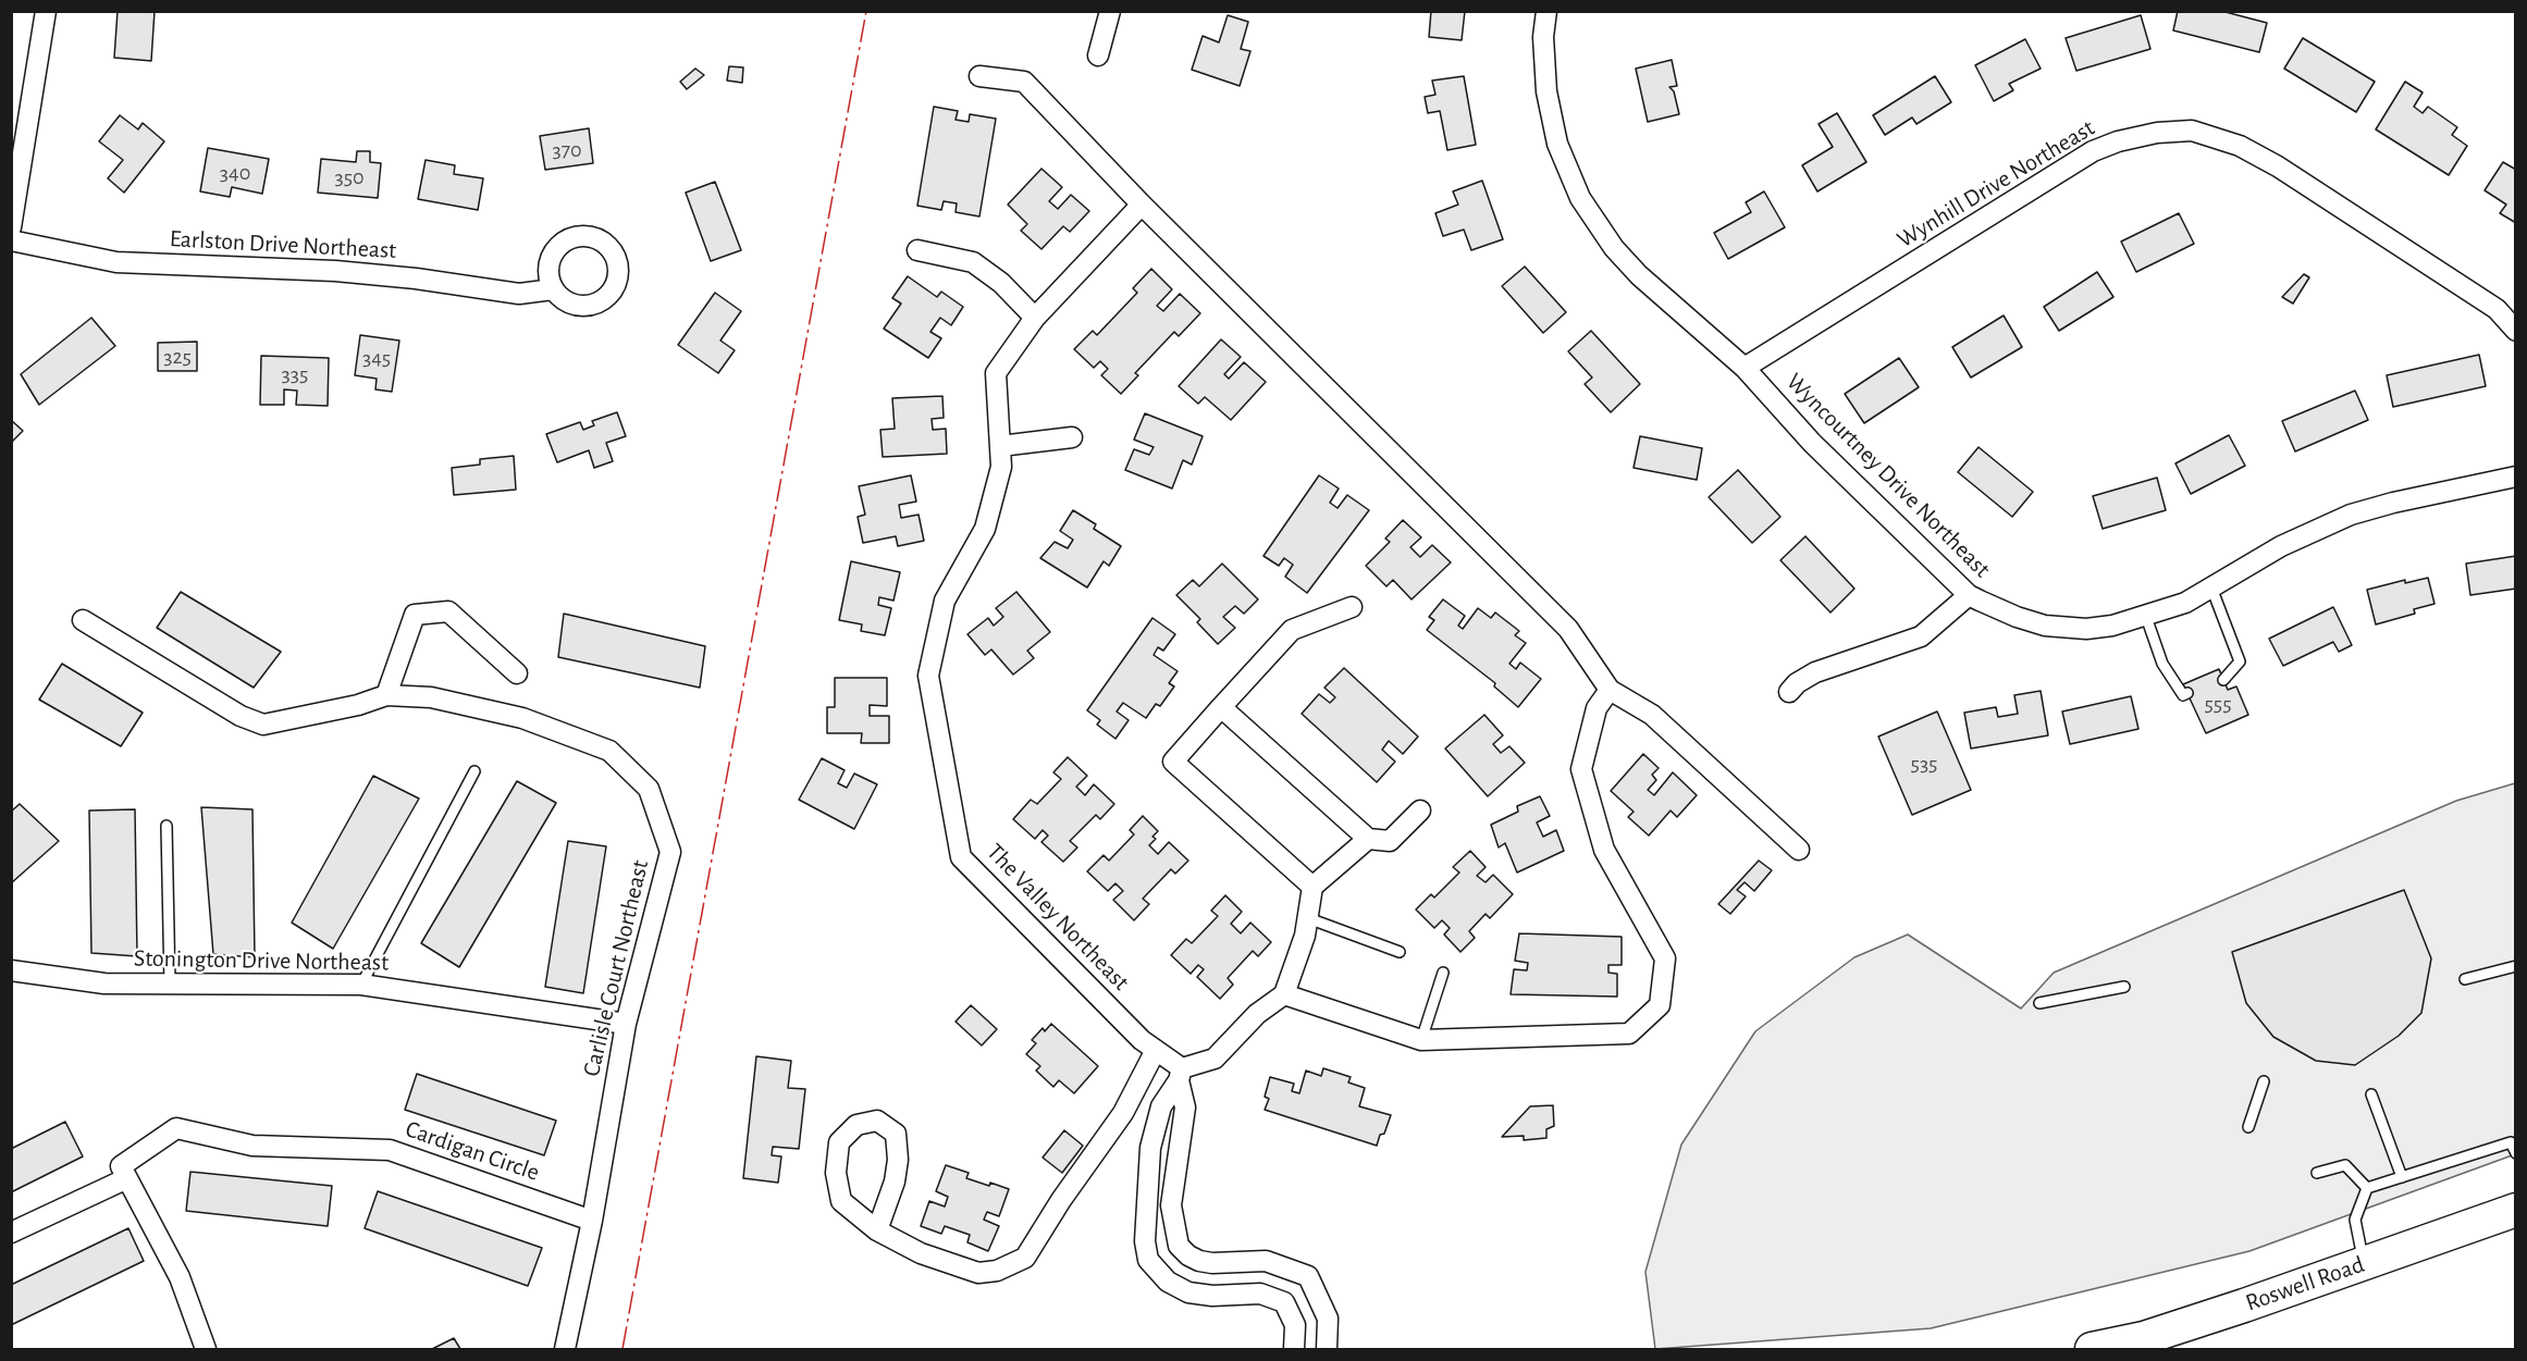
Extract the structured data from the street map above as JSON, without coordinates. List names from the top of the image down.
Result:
{
  "streets": {
    "main road": ["Roswell Road"],
    "street": [
      "Wynhill Drive Northeast",
      "Earlston Drive Northeast",
      "Wyncourtney Drive Northeast",
      "The Valley Northeast",
      "Stonington Drive Northeast",
      "Carlisle Court Northeast",
      "Cardigan Circle"
    ]
  },
  "crossings": [
    ["Wynhill Drive Northeast", "Wyncourtney Drive Northeast"],
    ["Stonington Drive Northeast", "Carlisle Court Northeast"],
    ["Carlisle Court Northeast", "Cardigan Circle"]
  ],
  "house_numbers": [
    "370",
    "340",
    "350",
    "325",
    "345",
    "335",
    "555",
    "535"
  ]
}
